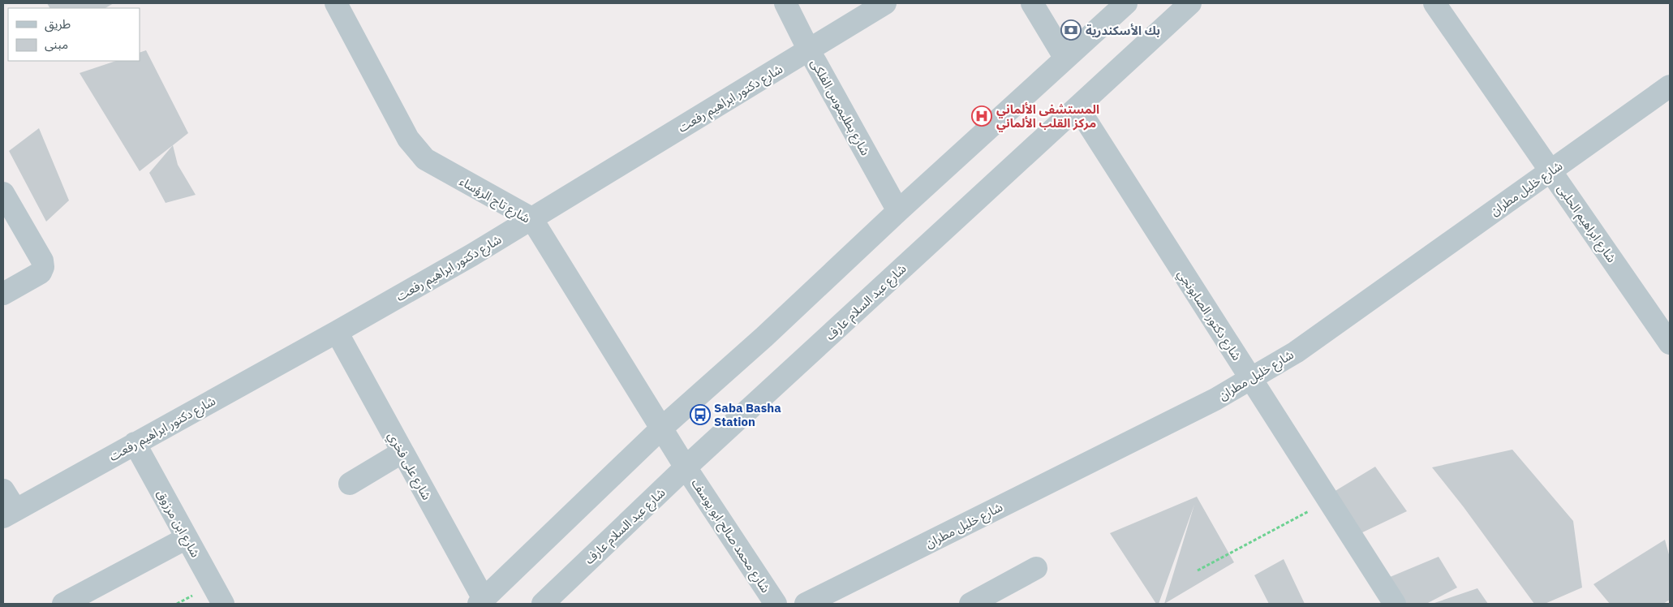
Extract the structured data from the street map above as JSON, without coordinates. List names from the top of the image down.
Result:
{
  "streets": {
    "street": [
      "شارع دكتور ابراهيم رفعت",
      "شارع بطليموس الفلكى",
      "شارع خليل مطران",
      "شارع تاج الرؤساء",
      "شارع ابراهيم الحلبى",
      "شارع عبد السلام عارف",
      "شارع دكتور الصابونجي",
      "شارع على فخري",
      "شارع ابن مرزوق",
      "شارع محمد صالح ابو يوسف"
    ]
  },
  "crossings": [
    ["شارع دكتور ابراهيم رفعت", "شارع بطليموس الفلكى"],
    ["شارع دكتور ابراهيم رفعت", "شارع تاج الرؤساء"],
    ["شارع دكتور ابراهيم رفعت", "شارع على فخري"],
    ["شارع دكتور ابراهيم رفعت", "شارع ابن مرزوق"],
    ["شارع خليل مطران", "شارع ابراهيم الحلبى"],
    ["شارع خليل مطران", "شارع دكتور الصابونجي"],
    ["شارع تاج الرؤساء", "شارع عبد السلام عارف"],
    ["شارع تاج الرؤساء", "شارع محمد صالح ابو يوسف"],
    ["شارع عبد السلام عارف", "شارع دكتور الصابونجي"],
    ["شارع عبد السلام عارف", "شارع محمد صالح ابو يوسف"]
  ],
  "places": {
    "bank": ["بك الأسكندرية"],
    "hospital": ["المستشفى الألماني مركز القلب الألماني"],
    "bus stop": ["Saba Basha Station"]
  },
  "legend": ["طريق", "مبنى"]
}
